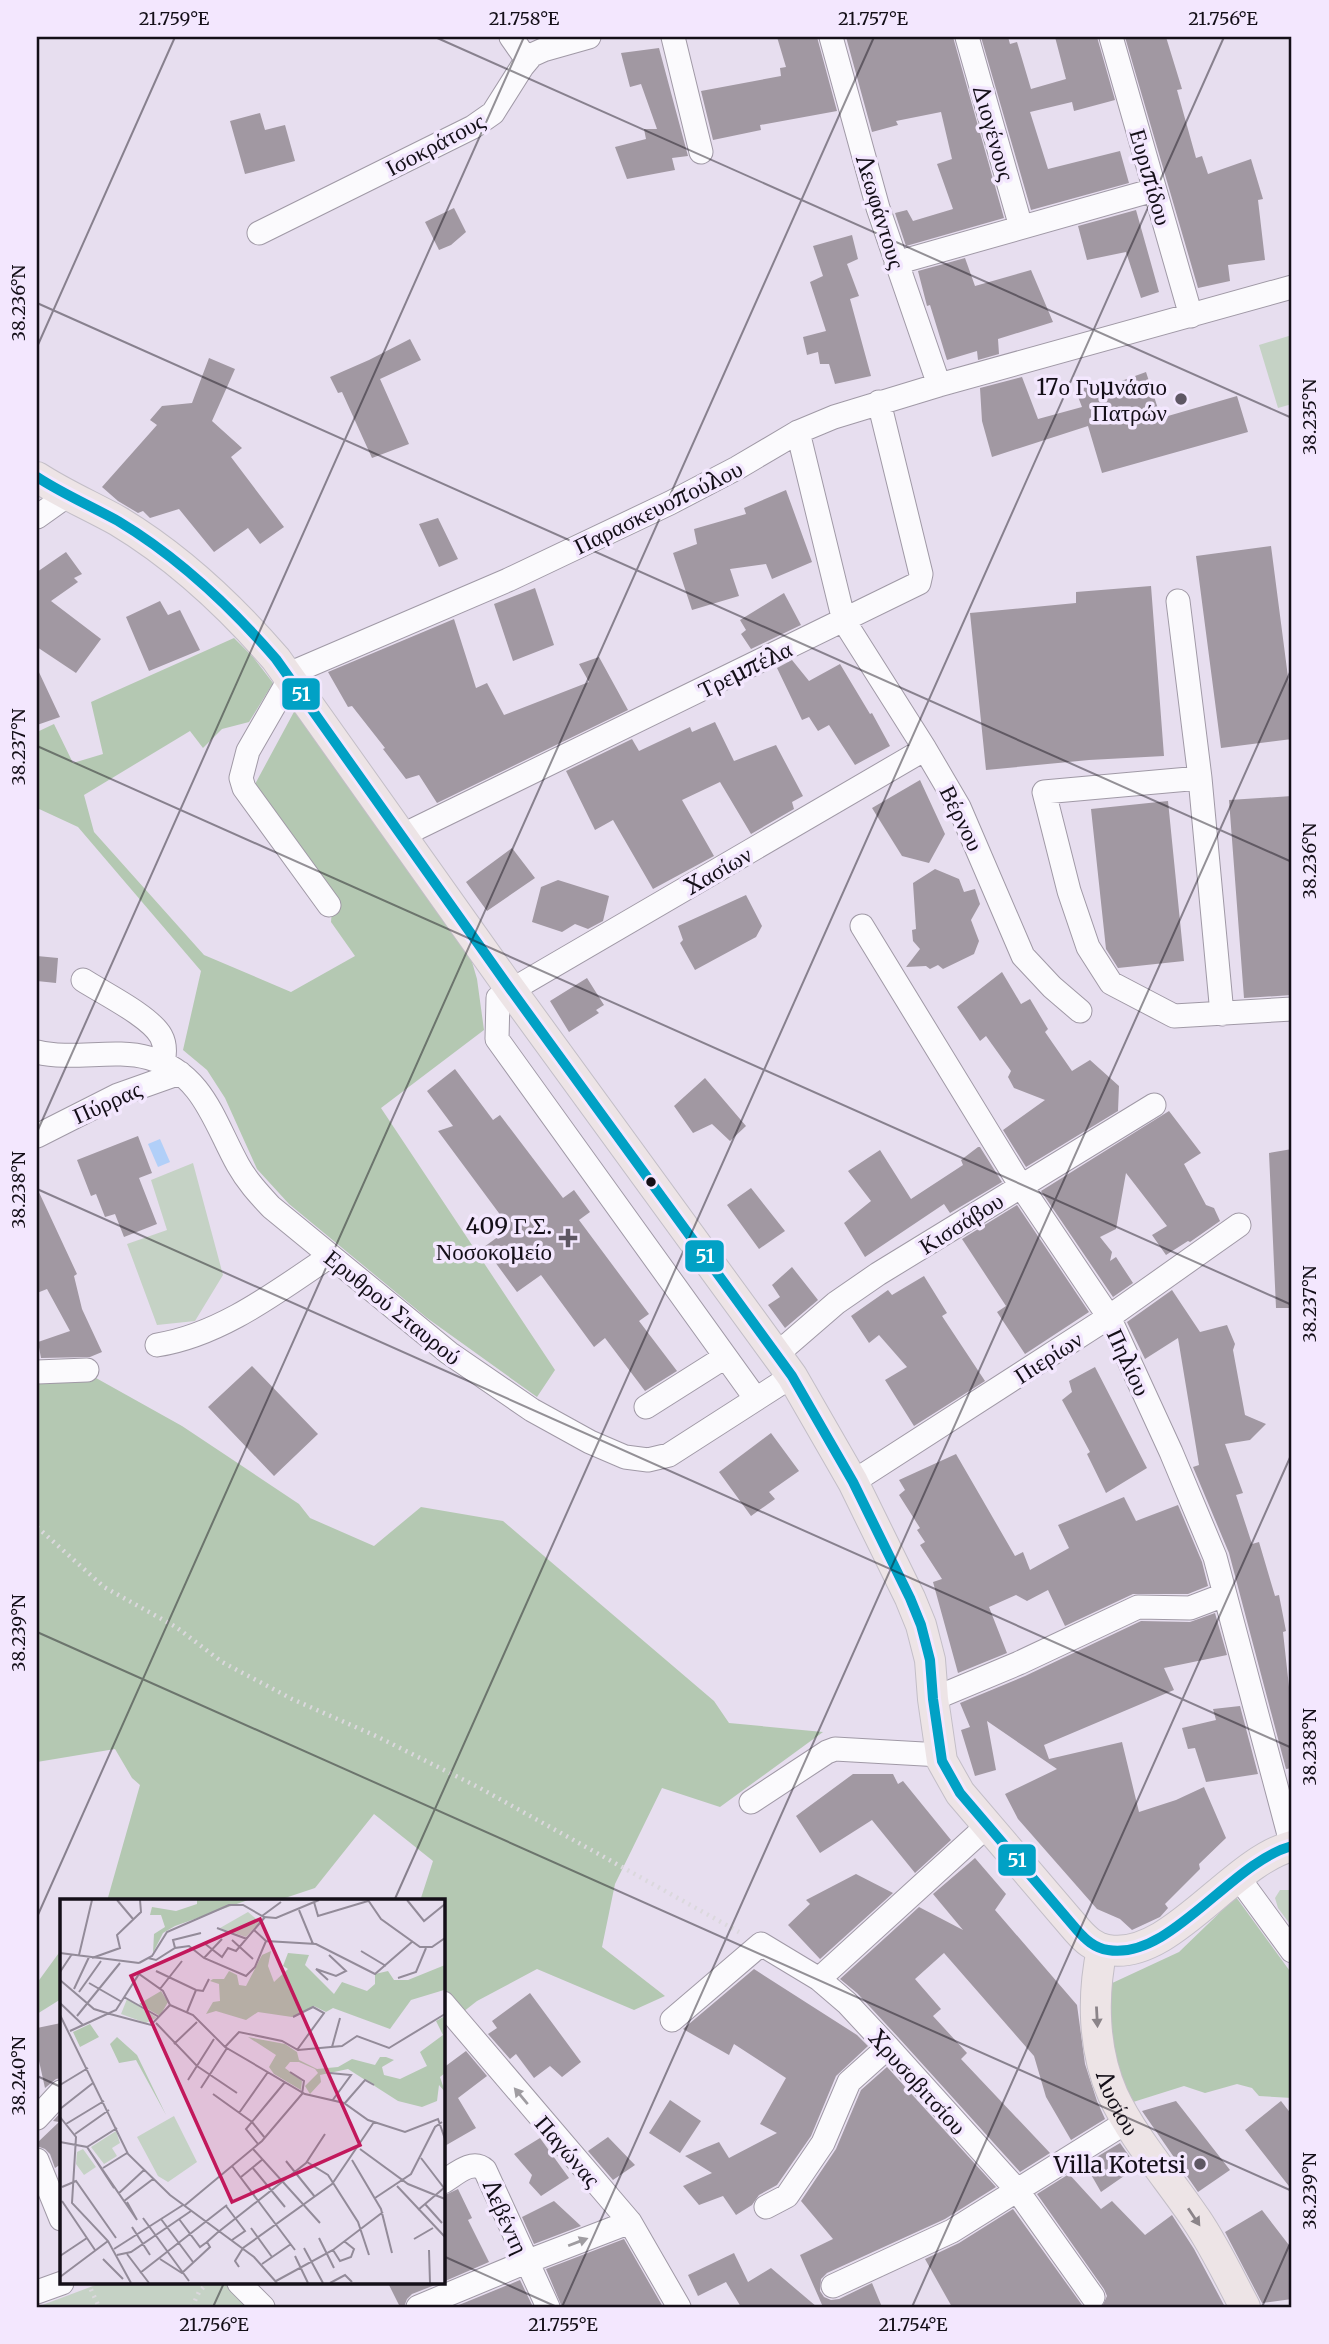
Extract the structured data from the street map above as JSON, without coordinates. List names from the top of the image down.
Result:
{
  "streets": {
    "main road": ["Λυσίου"],
    "street": [
      "Διογένους",
      "Ισοκράτους",
      "Ευριπίδου",
      "Λεωφάντους",
      "Παρασκευοπούλου",
      "Τρεμπέλα",
      "Βέρνου",
      "Χασίων",
      "Πύρρας",
      "Κισσάβου",
      "Ερυθρού Σταυρού",
      "Πιερίων",
      "Πηλίου",
      "Χρυσοβιτσίου",
      "Παγώνας",
      "Λεβέντη"
    ]
  },
  "crossings": [
    ["Ευριπίδου", "Παρασκευοπούλου"],
    ["Λεωφάντους", "Παρασκευοπούλου"],
    ["Παρασκευοπούλου", "Τρεμπέλα"],
    ["Παρασκευοπούλου", "Βέρνου"],
    ["Τρεμπέλα", "Βέρνου"],
    ["Βέρνου", "Χασίων"],
    ["Πύρρας", "Ερυθρού Σταυρού"],
    ["Κισσάβου", "Ερυθρού Σταυρού"],
    ["Κισσάβου", "Πηλίου"],
    ["Πιερίων", "Πηλίου"]
  ],
  "one_way": ["Λυσίου", "Παγώνας"],
  "places": {
    "other": ["17ο Γυμνάσιο Πατρών", "Villa Kotetsi"],
    "health": ["409 Γ.Σ. Νοσοκομείο"]
  },
  "lines": ["transit line 51"],
  "coordinates": [
    "21.759°E",
    "21.758°E",
    "21.757°E",
    "21.756°E",
    "38.236°N",
    "38.235°N",
    "38.237°N",
    "38.238°N",
    "38.239°N",
    "38.240°N",
    "21.755°E",
    "21.754°E"
  ]
}
